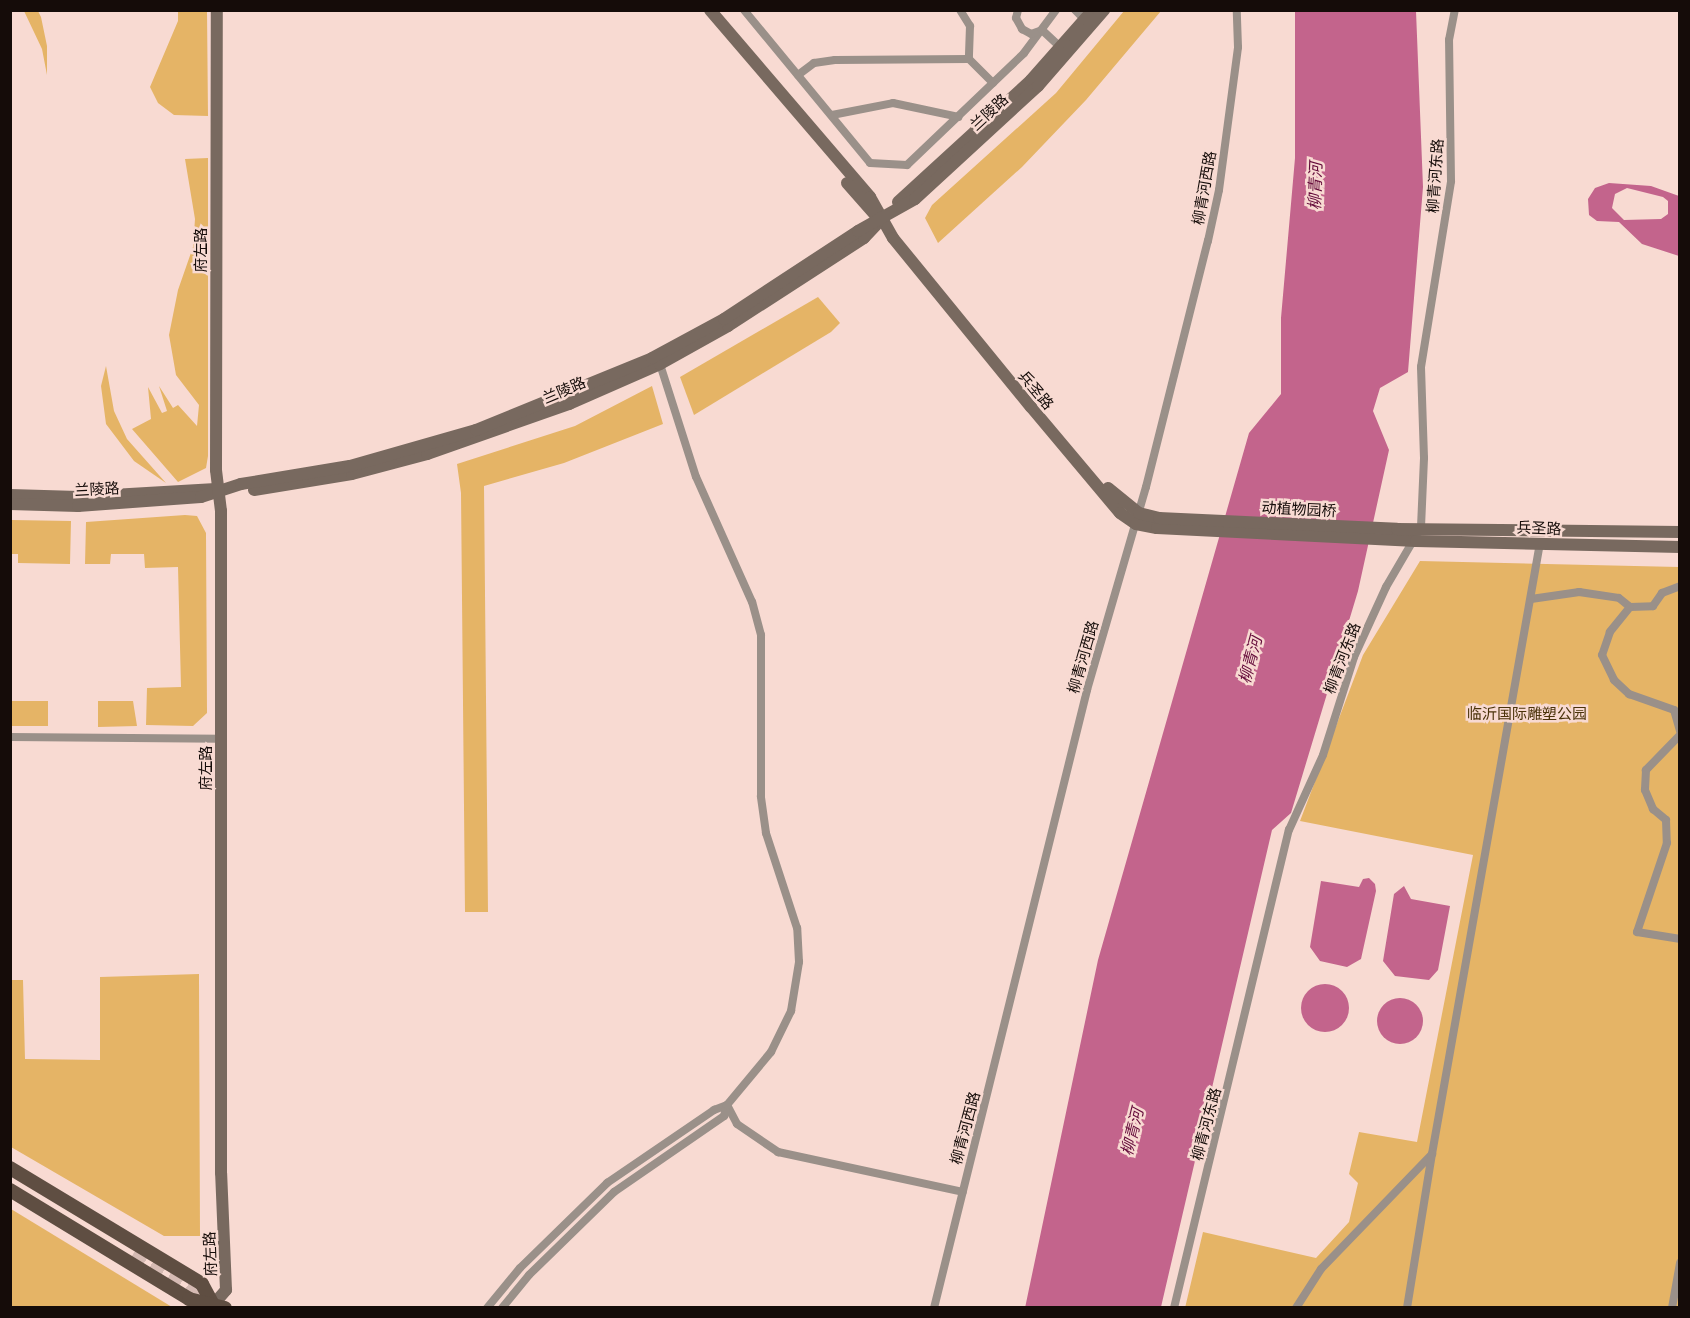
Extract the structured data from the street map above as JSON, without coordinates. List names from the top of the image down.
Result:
{
  "streets": {
    "main road": [
      "兰陵路",
      "府左路",
      "兵圣路",
      "动植物园桥"
    ],
    "street": ["柳青河东路", "柳青河西路"]
  },
  "crossings": [
    ["兰陵路", "府左路"],
    ["兰陵路", "兵圣路"],
    ["柳青河东路", "兵圣路"],
    ["柳青河西路", "兵圣路"],
    ["柳青河西路", "动植物园桥"],
    ["兵圣路", "动植物园桥"]
  ],
  "water": ["柳青河"],
  "parks": ["临沂国际雕塑公园"]
}
